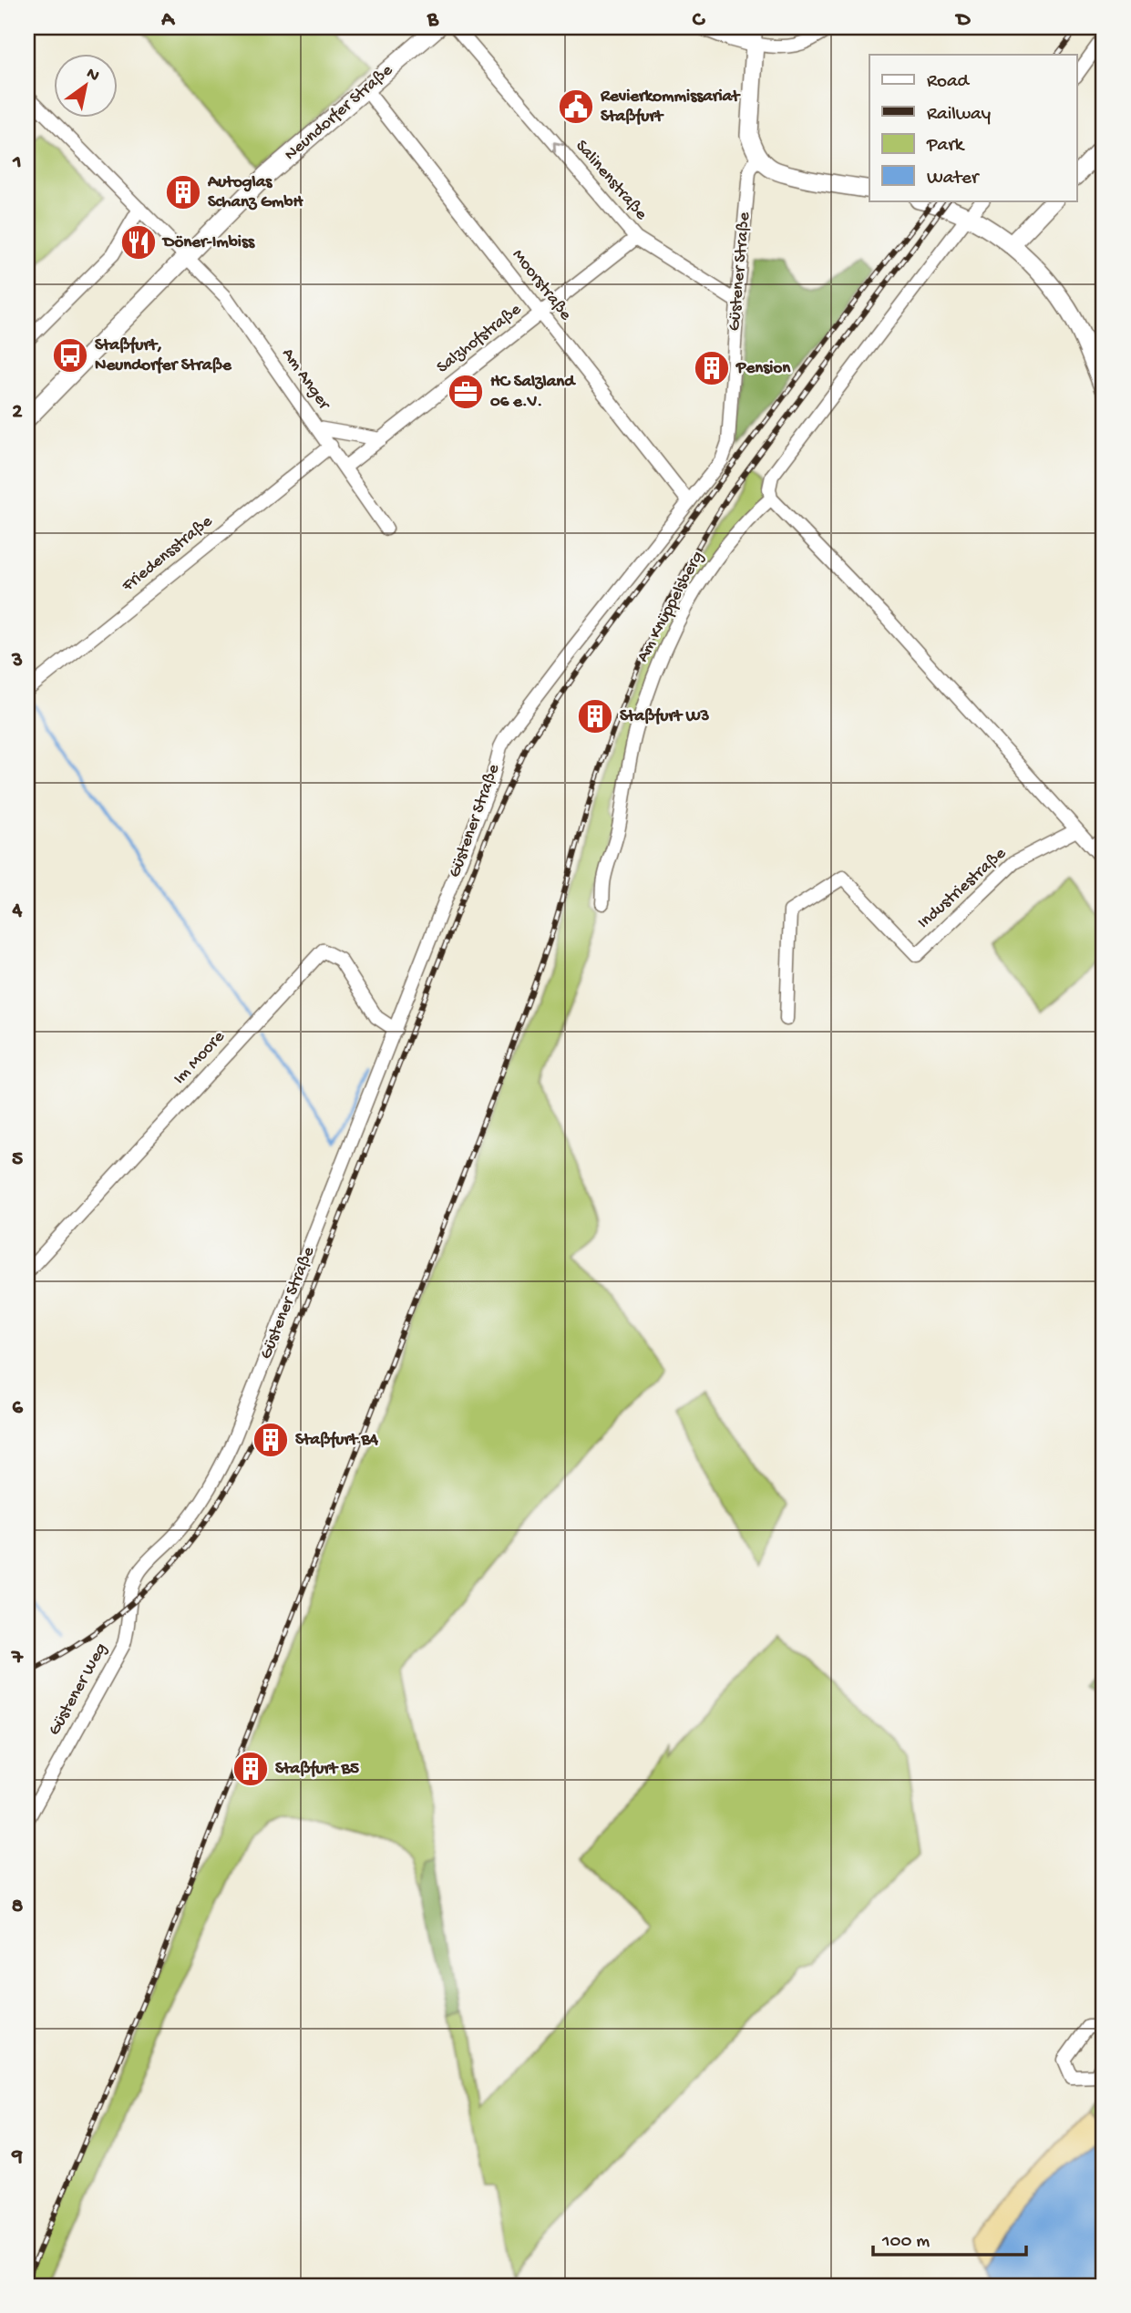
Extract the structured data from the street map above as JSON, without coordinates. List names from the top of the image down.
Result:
{
  "streets": {
    "main road": ["Neundorfer Straße"],
    "street": [
      "Salinenstraße",
      "Güstener Straße",
      "Moorstraße",
      "Salzhofstraße",
      "Am Anger",
      "Friedensstraße",
      "Am Knüppelsberg",
      "Industriestraße",
      "Im Moore",
      "Güstener Weg"
    ]
  },
  "crossings": [
    ["Neundorfer Straße", "Moorstraße"],
    ["Neundorfer Straße", "Am Anger"],
    ["Salinenstraße", "Güstener Straße"],
    ["Salinenstraße", "Salzhofstraße"],
    ["Güstener Straße", "Moorstraße"],
    ["Güstener Straße", "Im Moore"],
    ["Güstener Straße", "Güstener Weg"],
    ["Moorstraße", "Salzhofstraße"],
    ["Salzhofstraße", "Am Anger"],
    ["Am Anger", "Friedensstraße"]
  ],
  "one_way": ["Salinenstraße"],
  "places": {
    "public building": ["Revierkommissariat Staßfurt"],
    "building": [
      "Autoglas Schanz GmbH",
      "Pension",
      "Staßfurt W3",
      "Staßfurt B4",
      "Staßfurt B5"
    ],
    "restaurant": ["Döner-Imbiss"],
    "bus stop": ["Staßfurt, Neundorfer Straße"],
    "office": ["HC Salzland 06 e.V."]
  },
  "legend": [
    "Road",
    "Railway",
    "Park",
    "Water"
  ],
  "scale_bar": "100 m",
  "north": "top right",
  "grid": {
    "columns": [
      "A",
      "B",
      "C",
      "D"
    ],
    "rows": [
      "1",
      "2",
      "3",
      "4",
      "5",
      "6",
      "7",
      "8",
      "9"
    ]
  }
}
